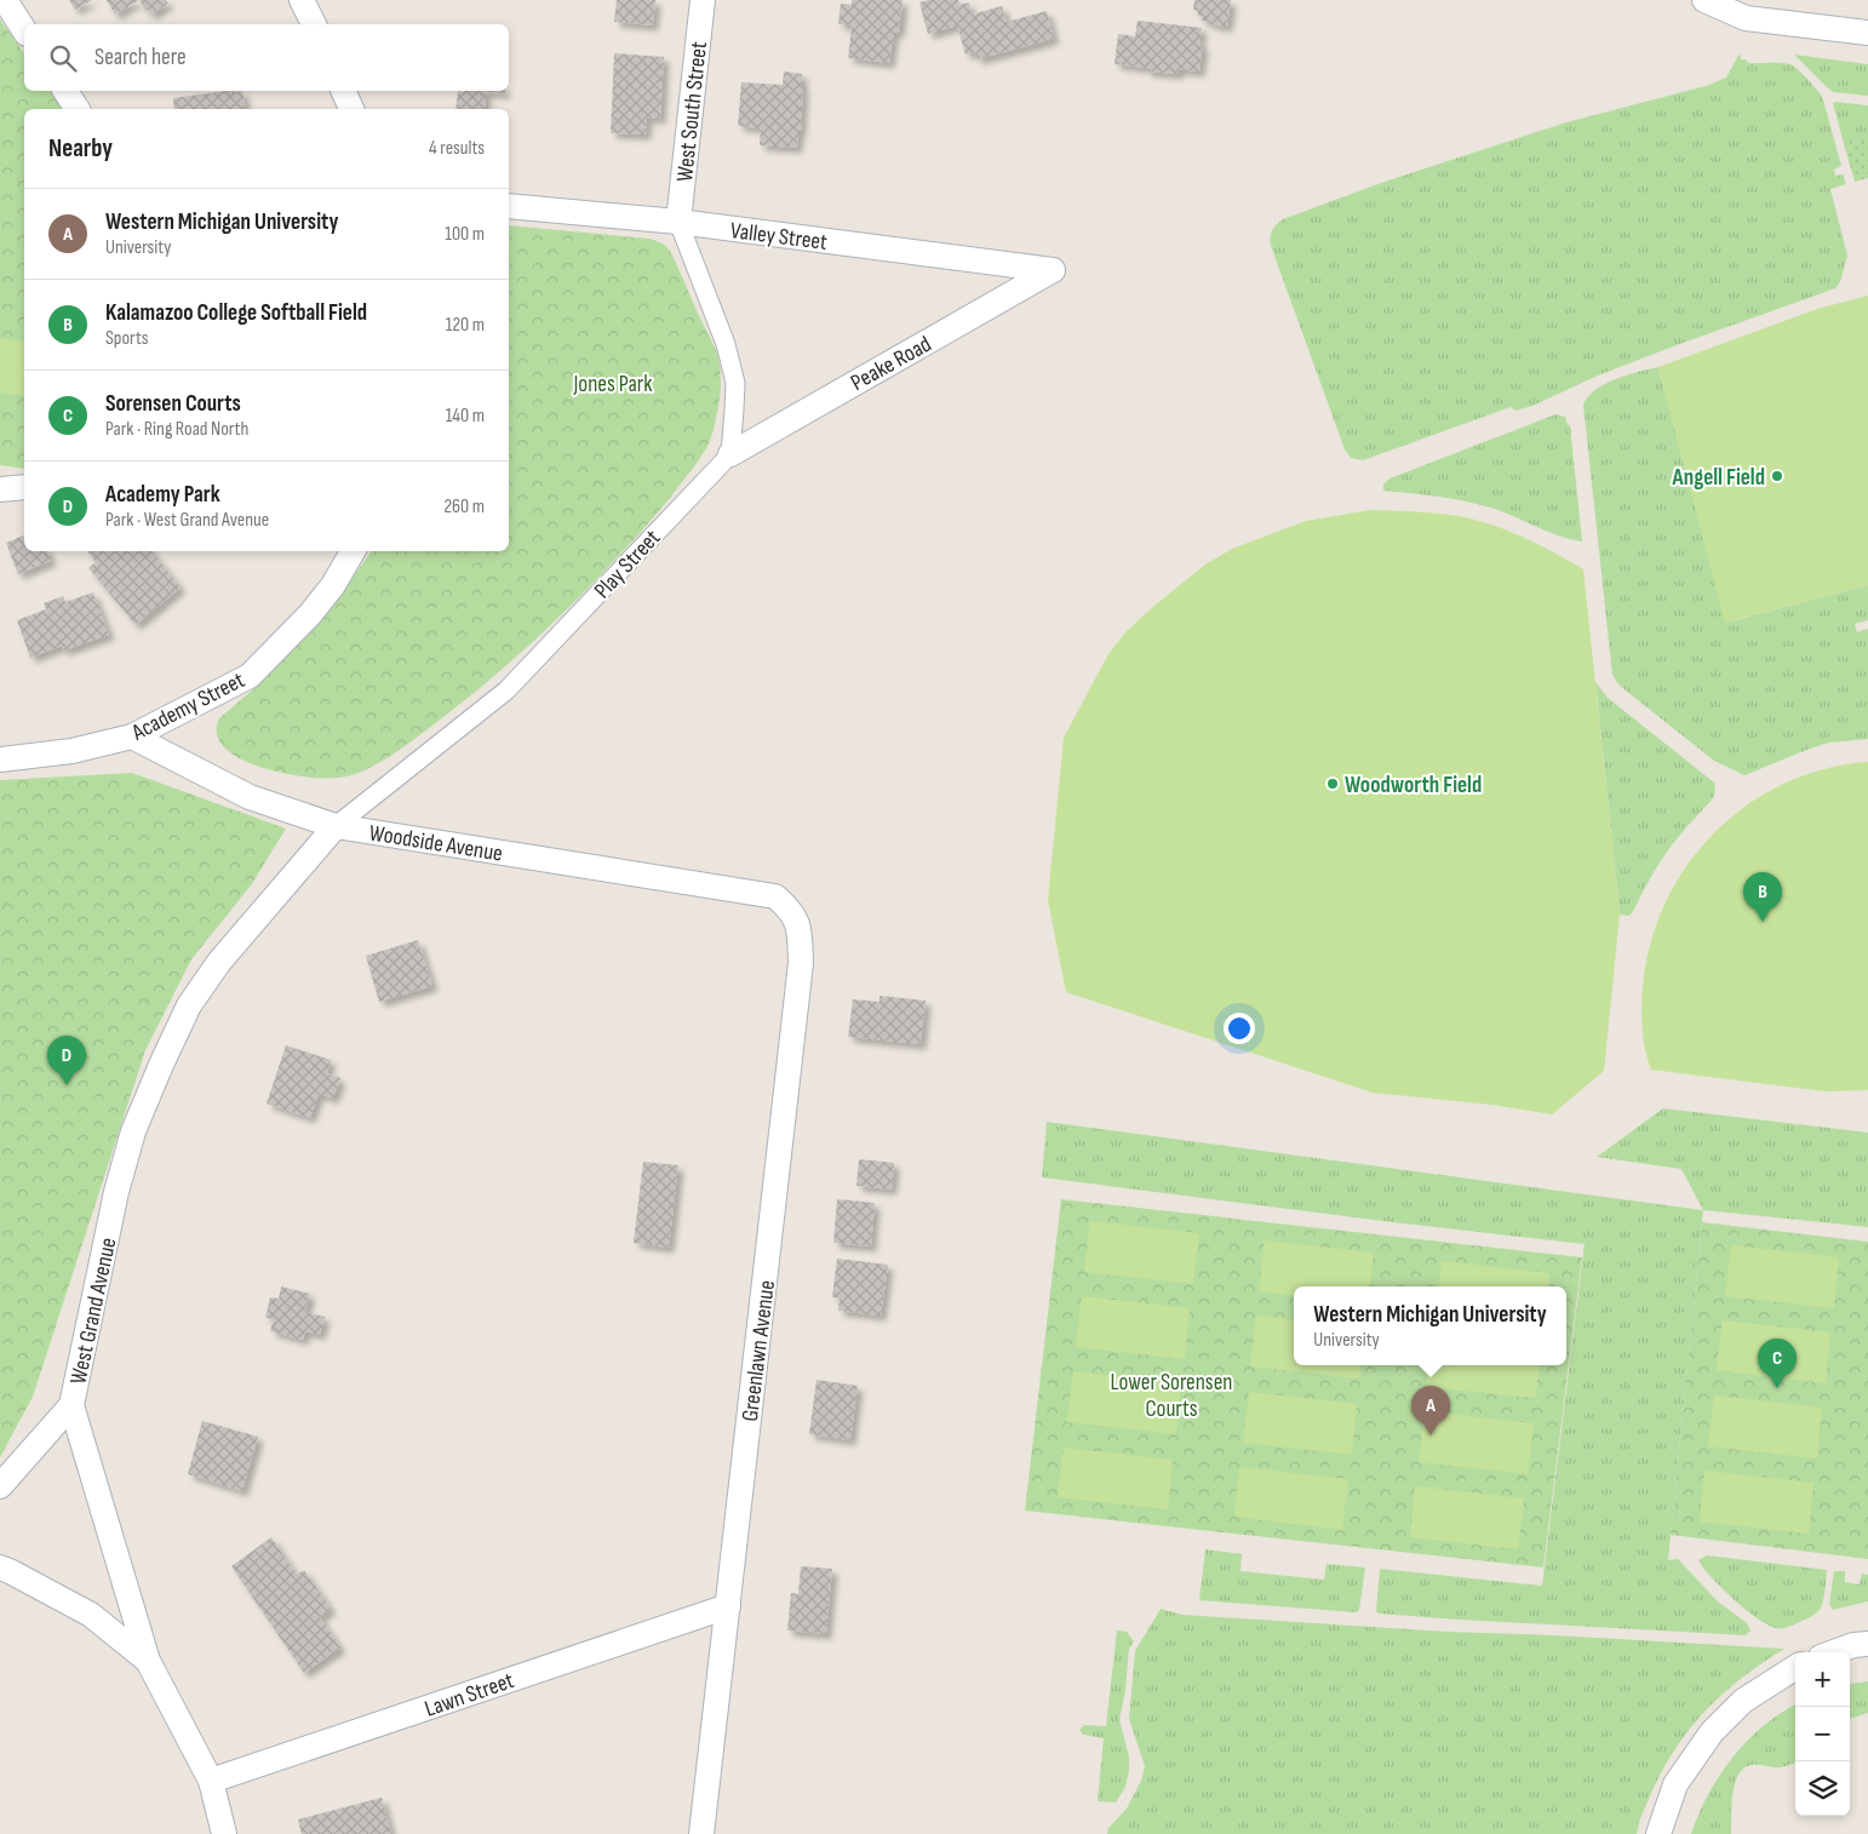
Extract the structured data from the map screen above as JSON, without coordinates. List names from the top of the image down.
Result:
{
  "streets": {
    "street": [
      "West South Street",
      "Valley Street",
      "Peake Road",
      "Play Street",
      "Academy Street",
      "Woodside Avenue",
      "West Grand Avenue",
      "Greenlawn Avenue",
      "Lawn Street"
    ]
  },
  "crossings": [
    ["West South Street", "Valley Street"],
    ["Valley Street", "Peake Road"],
    ["Peake Road", "Play Street"],
    ["Play Street", "Woodside Avenue"],
    ["Play Street", "West Grand Avenue"],
    ["Academy Street", "Woodside Avenue"],
    ["Woodside Avenue", "West Grand Avenue"],
    ["Woodside Avenue", "Greenlawn Avenue"],
    ["West Grand Avenue", "Lawn Street"],
    ["Greenlawn Avenue", "Lawn Street"]
  ],
  "parks": ["Jones Park", "Lower Sorensen Courts"],
  "places": ["Angell Field", "Woodworth Field"],
  "page": {
    "search": "Search here",
    "heading": ["Nearby", "4 results"],
    "list": [
      {
        "mark": "A",
        "name": "Western Michigan University",
        "note": "University",
        "value": "100 m"
      },
      {
        "mark": "B",
        "name": "Kalamazoo College Softball Field",
        "note": "Sports",
        "value": "120 m"
      },
      {
        "mark": "C",
        "name": "Sorensen Courts",
        "note": "Park · Ring Road North",
        "value": "140 m"
      },
      {
        "mark": "D",
        "name": "Academy Park",
        "note": "Park · West Grand Avenue",
        "value": "260 m"
      }
    ],
    "pins": [
      "B",
      "D",
      "C",
      "A"
    ],
    "popup": ["Western Michigan University", "University"],
    "map_buttons": ["+", "−"]
  }
}
